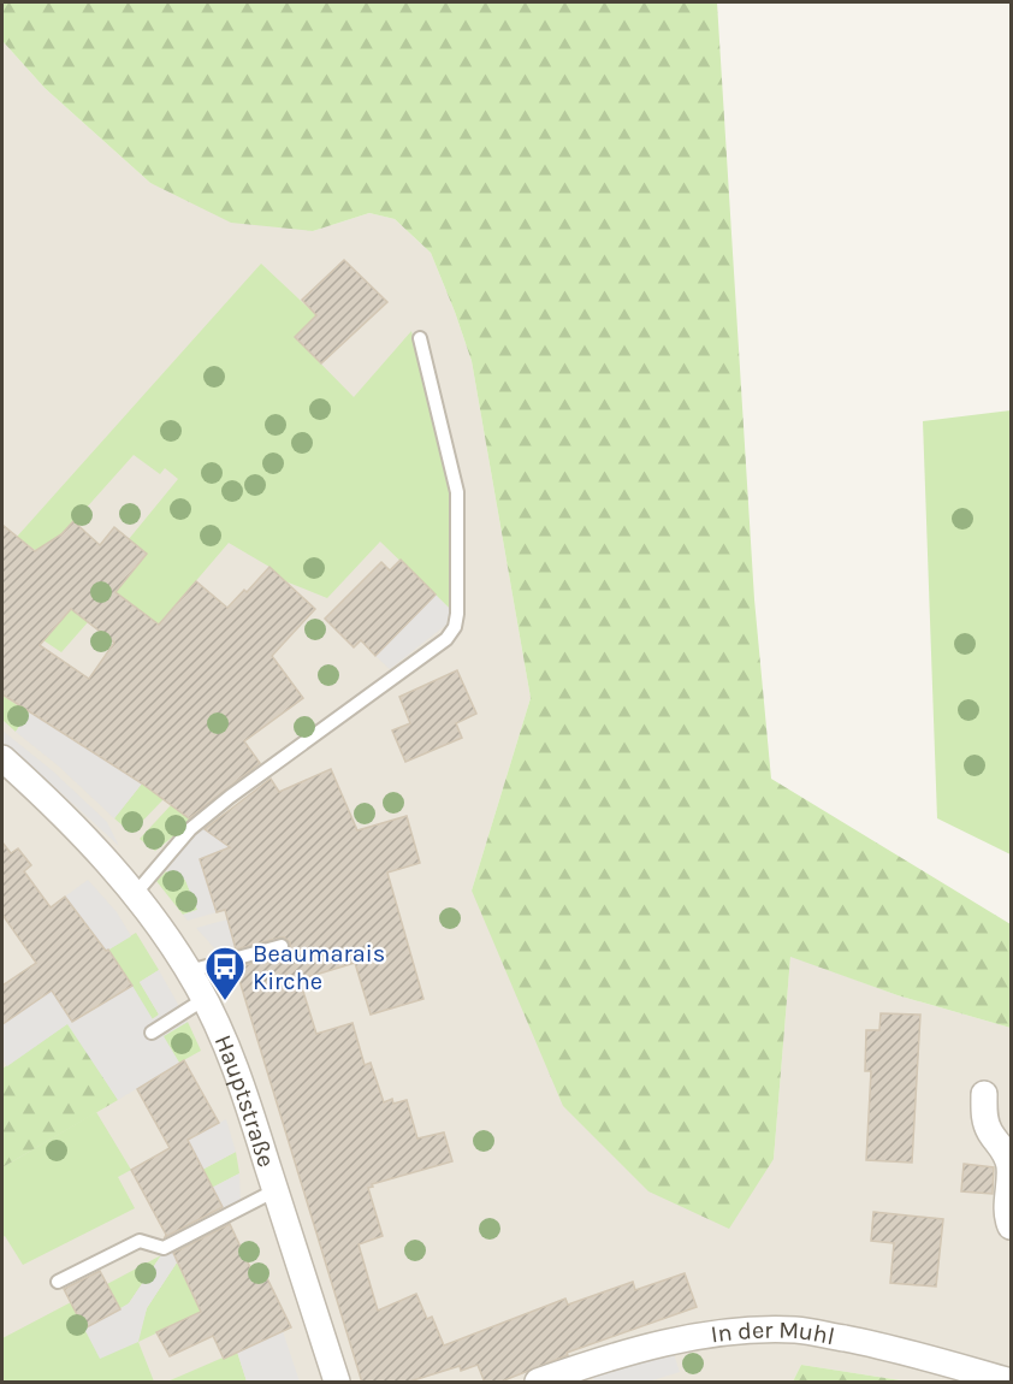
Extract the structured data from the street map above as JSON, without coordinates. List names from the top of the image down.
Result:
{
  "streets": {
    "street": ["Hauptstraße", "In der Muhl"]
  },
  "places": {
    "bus stop": ["Beaumarais Kirche"]
  }
}
